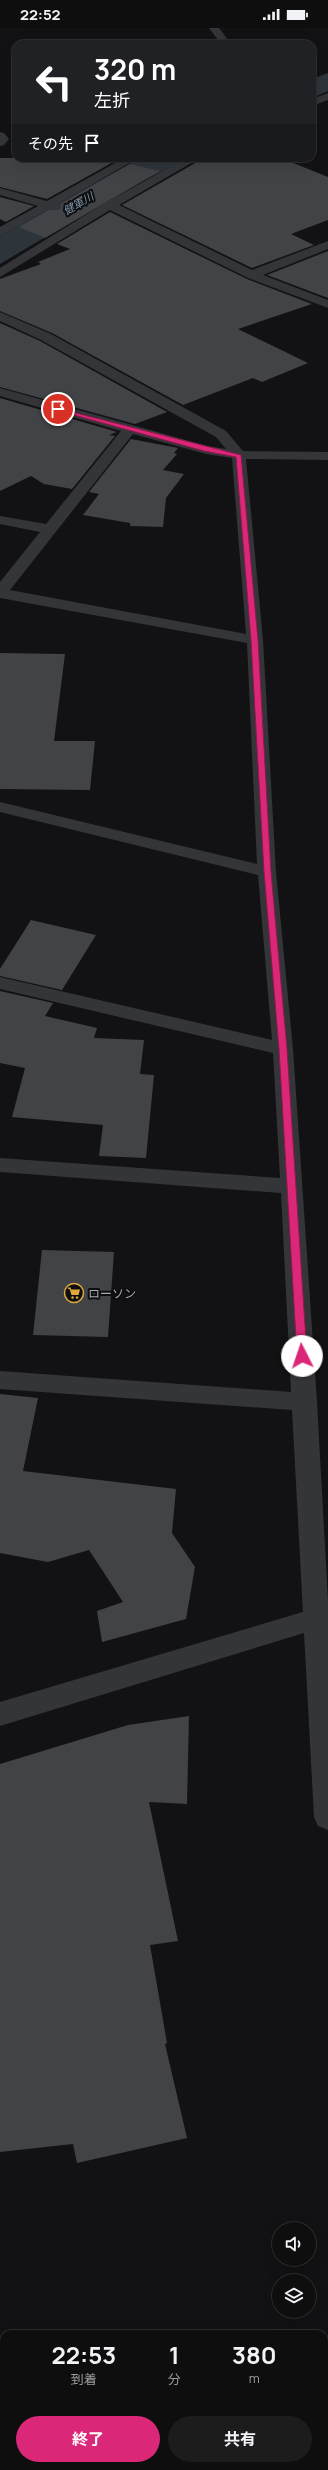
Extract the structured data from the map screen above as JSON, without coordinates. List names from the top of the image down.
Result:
{
  "water": ["健軍川"],
  "places": {
    "supermarket": ["ローソン"]
  },
  "page": {
    "status": "22:52",
    "turn": ["320 m", "左折"],
    "then": "その先",
    "eta": [
      "22:53",
      "到着",
      "1",
      "分",
      "380",
      "m"
    ],
    "buttons": ["終了", "共有"]
  }
}
